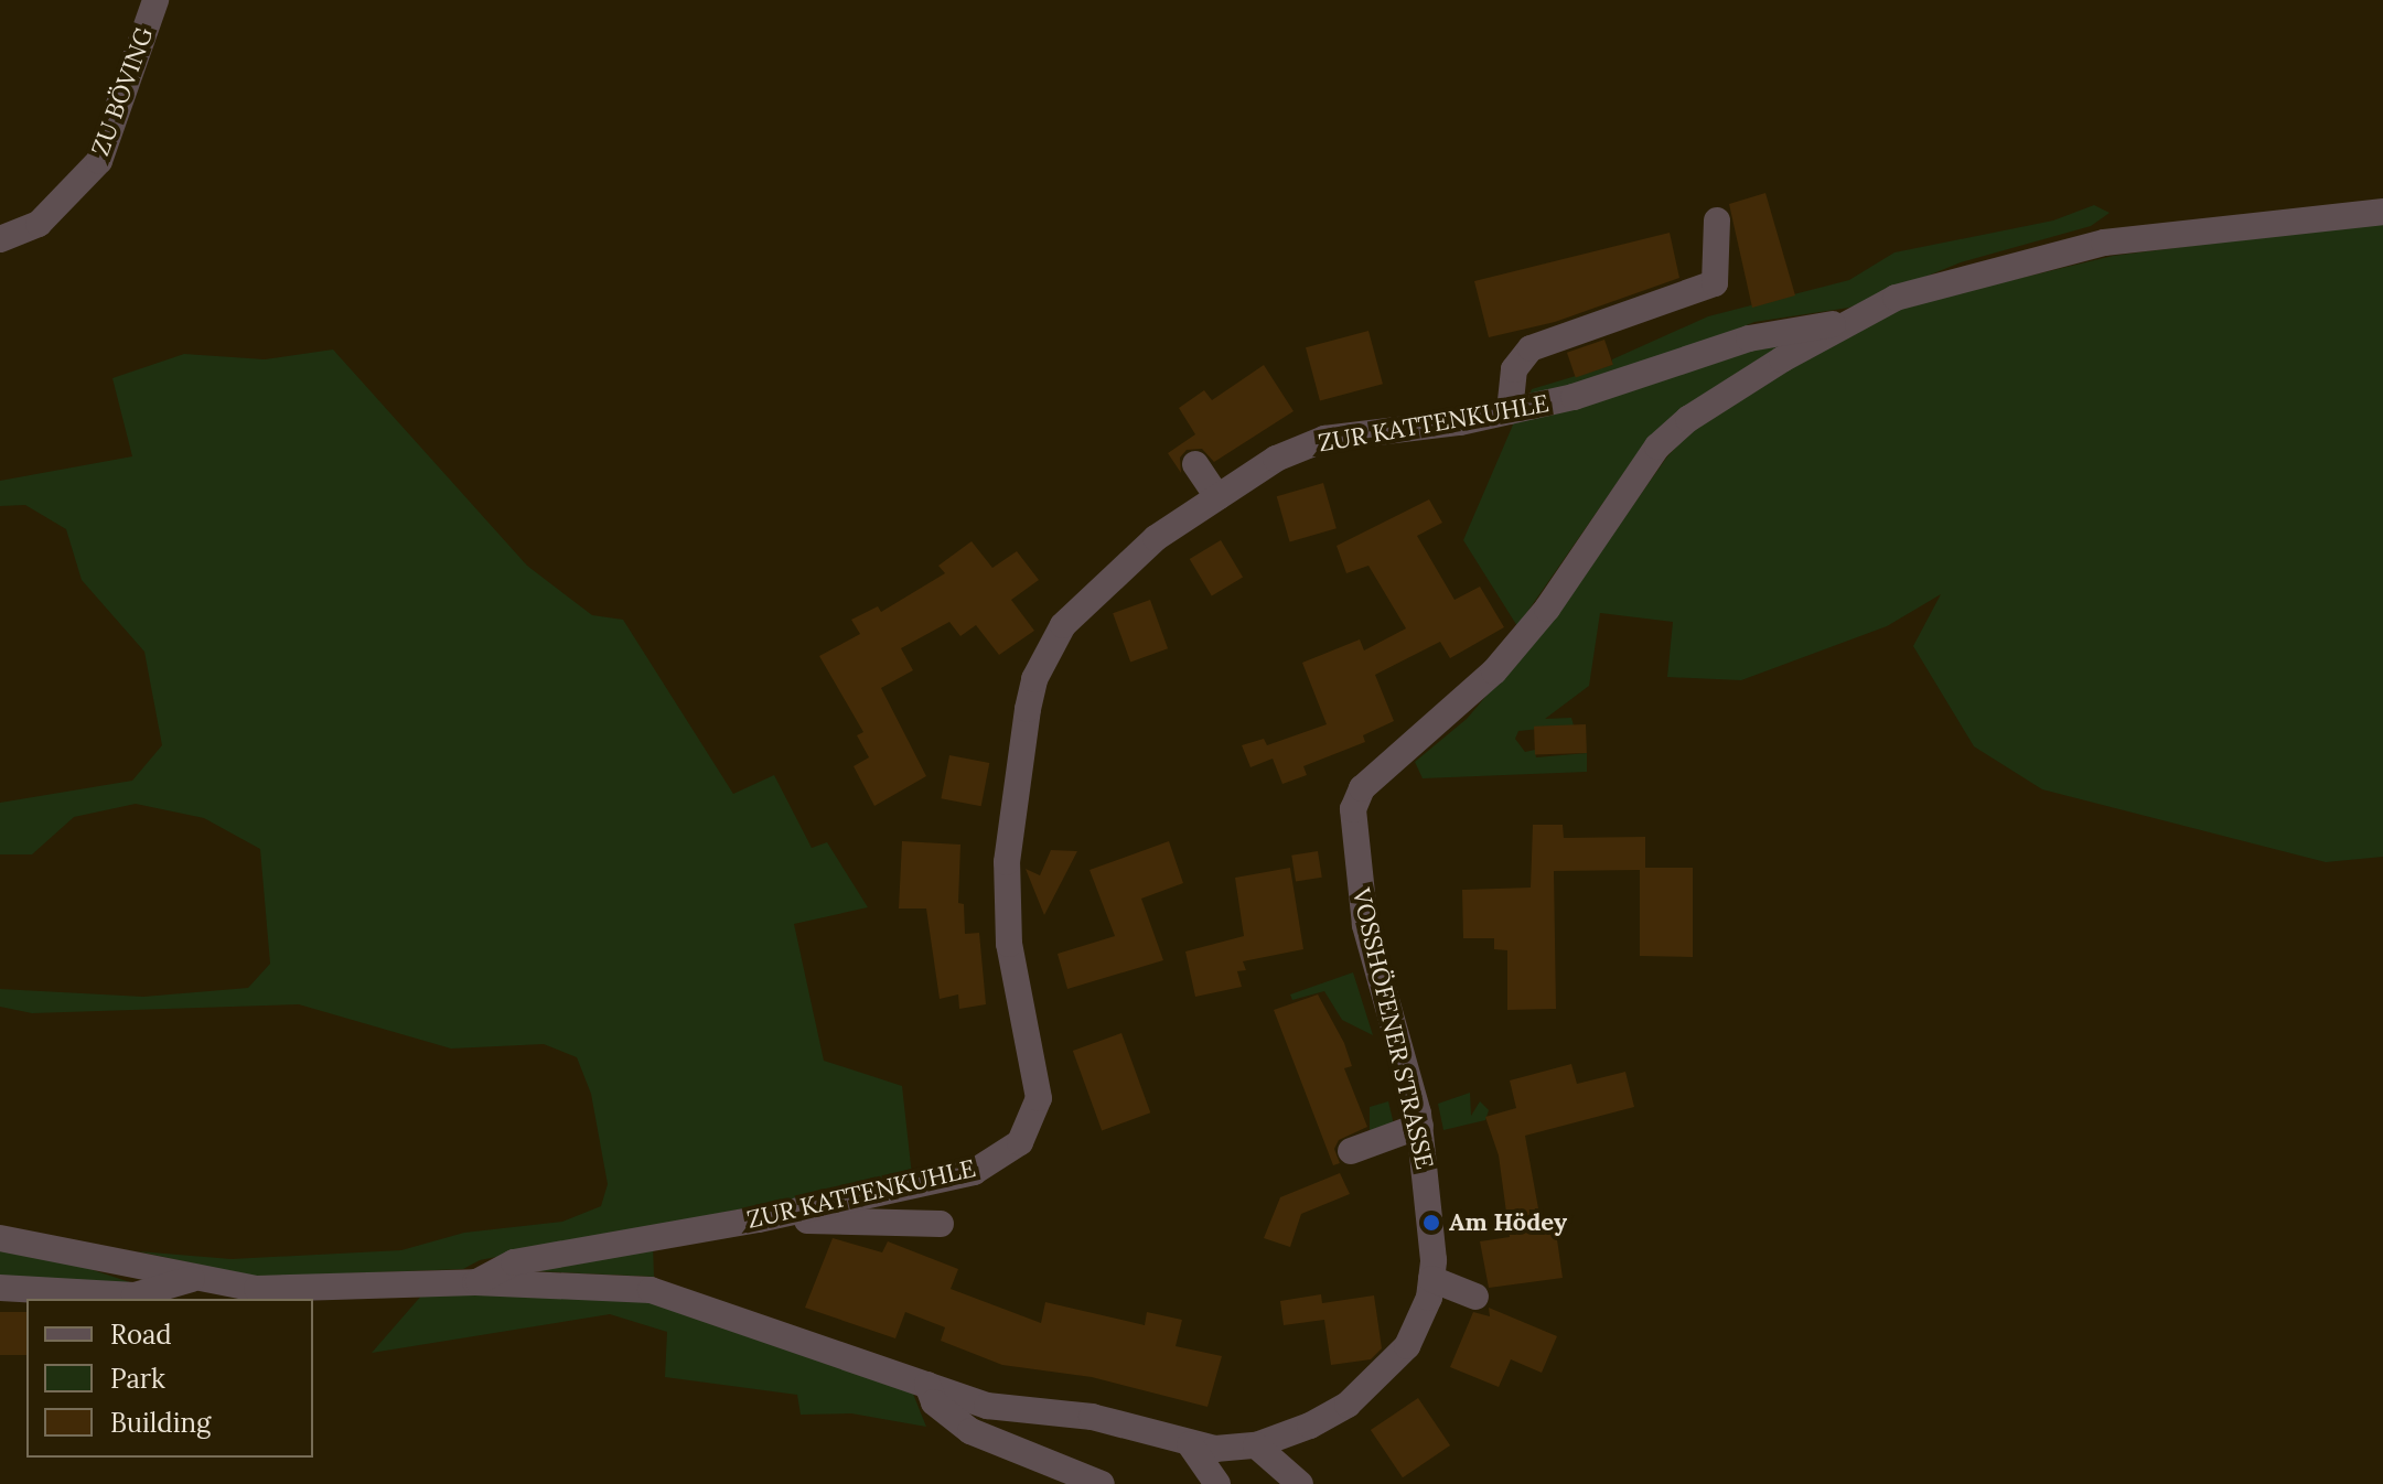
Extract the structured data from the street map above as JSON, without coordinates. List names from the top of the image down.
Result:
{
  "streets": {
    "street": ["ZU BÖVING", "ZUR KATTENKUHLE", "VOSSHÖFENER STRASSE"]
  },
  "crossings": [
    ["ZUR KATTENKUHLE", "VOSSHÖFENER STRASSE"]
  ],
  "places": ["Am Hödey"],
  "legend": ["Road", "Park", "Building"]
}
